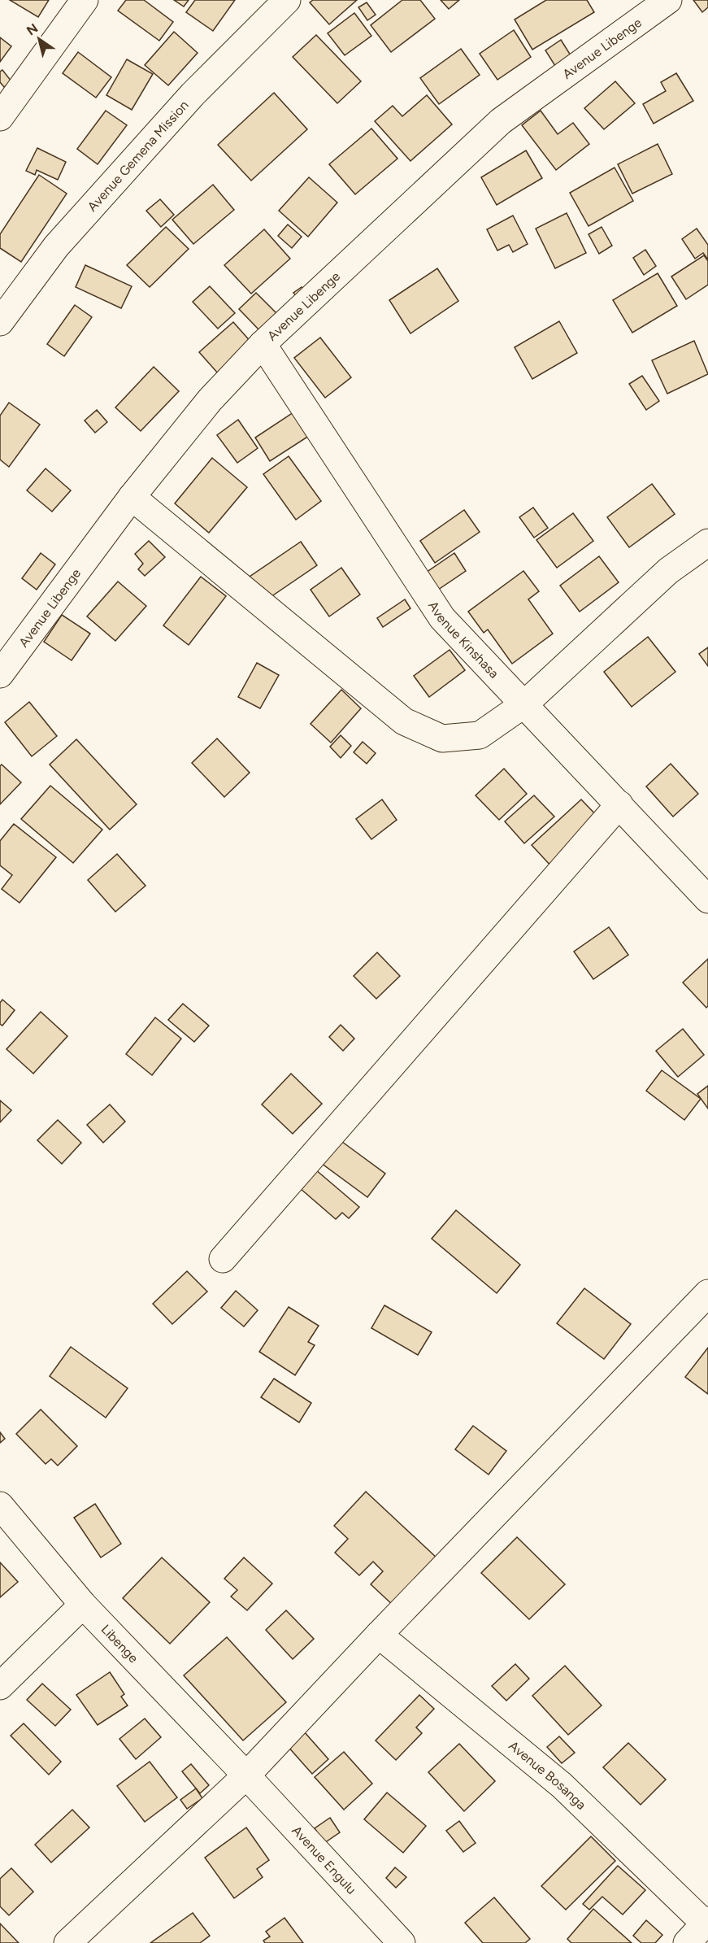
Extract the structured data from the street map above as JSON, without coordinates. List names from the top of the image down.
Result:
{
  "streets": {
    "street": [
      "Avenue Libenge",
      "Avenue Gemena Mission",
      "Avenue Kinshasa",
      "Libenge",
      "Avenue Bosanga",
      "Avenue Engulu"
    ]
  },
  "crossings": [
    ["Avenue Libenge", "Avenue Kinshasa"],
    ["Libenge", "Avenue Engulu"]
  ],
  "north": "top left"
}
